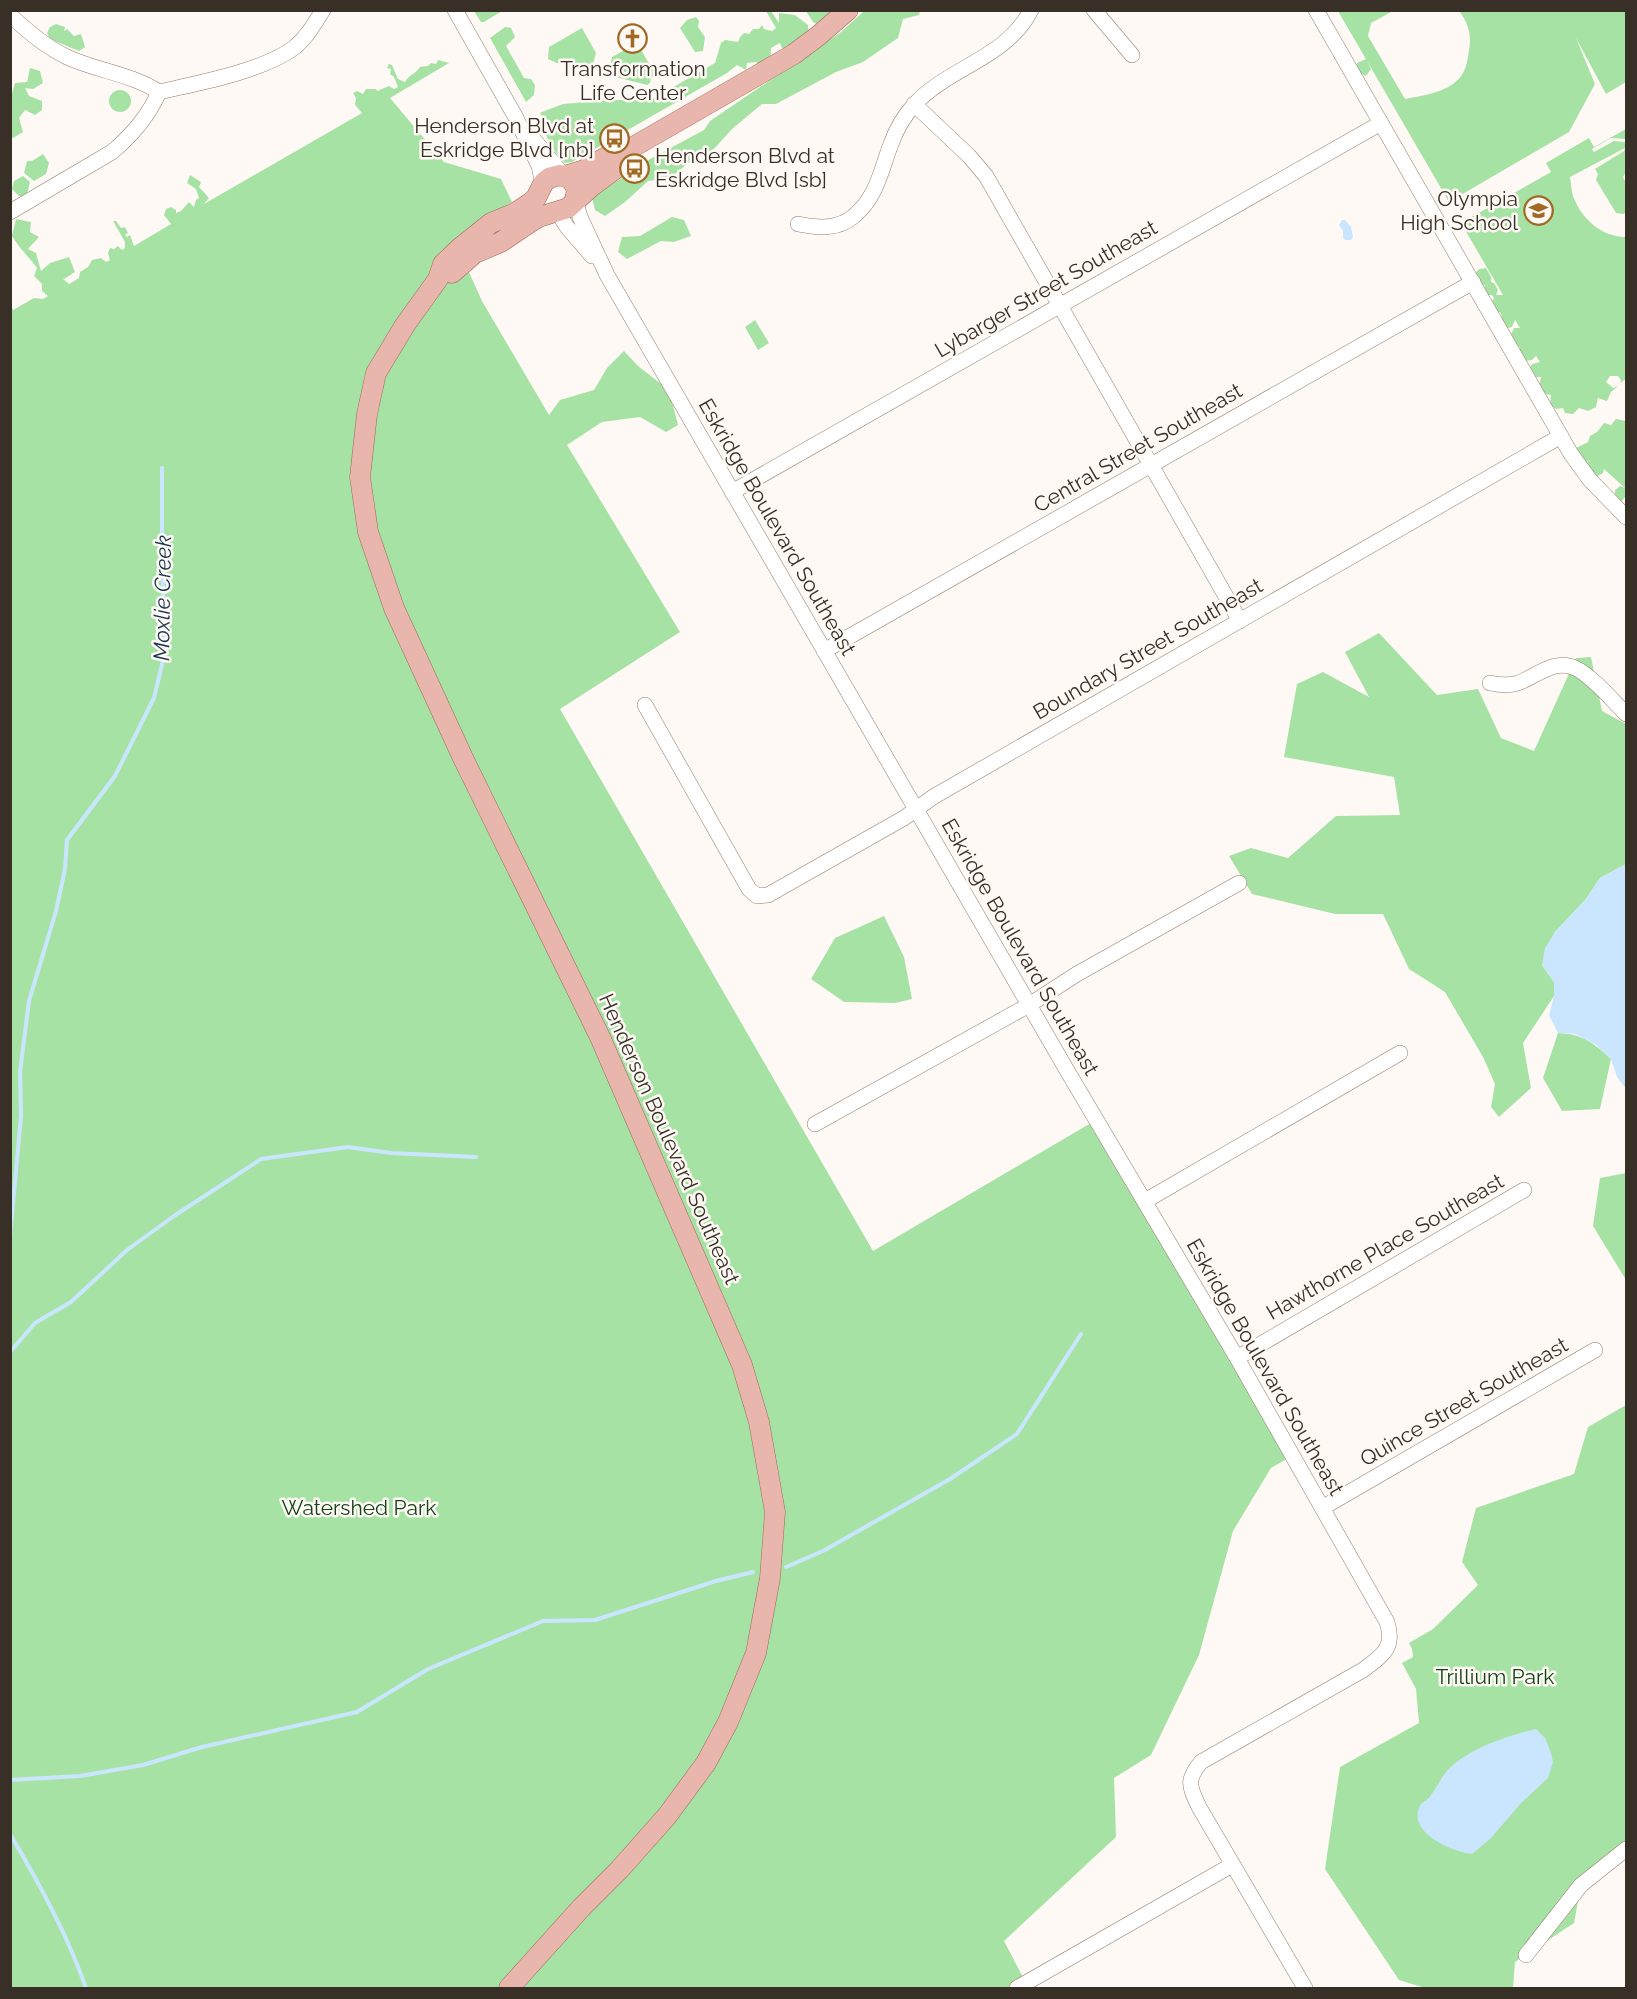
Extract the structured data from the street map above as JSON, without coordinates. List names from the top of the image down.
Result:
{
  "streets": {
    "main road": ["Henderson Boulevard Southeast"],
    "street": [
      "Lybarger Street Southeast",
      "Central Street Southeast",
      "Eskridge Boulevard Southeast",
      "Boundary Street Southeast",
      "Hawthorne Place Southeast",
      "Quince Street Southeast"
    ]
  },
  "crossings": [
    ["Lybarger Street Southeast", "Eskridge Boulevard Southeast"],
    ["Central Street Southeast", "Eskridge Boulevard Southeast"],
    ["Eskridge Boulevard Southeast", "Boundary Street Southeast"],
    ["Eskridge Boulevard Southeast", "Henderson Boulevard Southeast"],
    ["Eskridge Boulevard Southeast", "Hawthorne Place Southeast"],
    ["Eskridge Boulevard Southeast", "Quince Street Southeast"]
  ],
  "water": ["Moxlie Creek"],
  "parks": ["Watershed Park", "Trillium Park"],
  "places": {
    "church": ["Transformation Life Center"],
    "bus stop": ["Henderson Blvd at Eskridge Blvd [nb]", "Henderson Blvd at Eskridge Blvd [sb]"],
    "school or university": ["Olympia High School"]
  }
}
